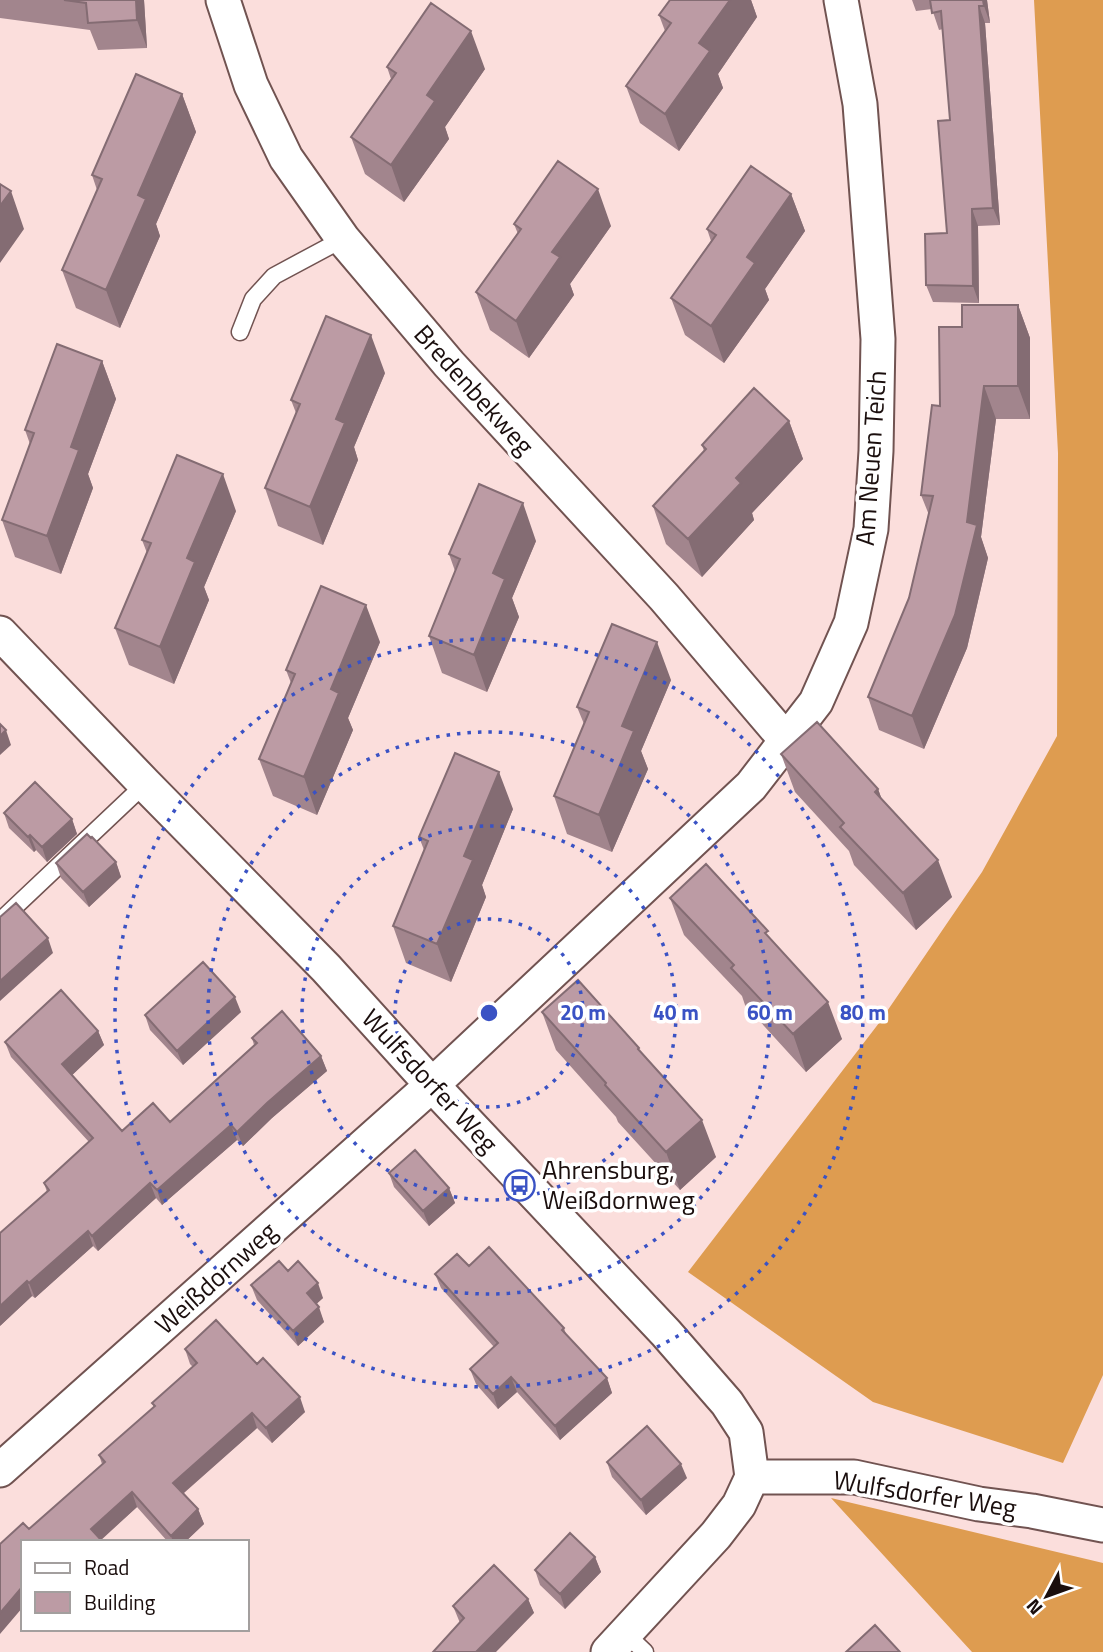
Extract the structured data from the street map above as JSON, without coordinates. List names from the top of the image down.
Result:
{
  "streets": {
    "street": [
      "Bredenbekweg",
      "Am Neuen Teich",
      "Wulfsdorfer Weg",
      "Weißdornweg"
    ]
  },
  "crossings": [
    ["Bredenbekweg", "Am Neuen Teich"],
    ["Am Neuen Teich", "Wulfsdorfer Weg"],
    ["Am Neuen Teich", "Weißdornweg"],
    ["Wulfsdorfer Weg", "Weißdornweg"]
  ],
  "places": {
    "bus stop": ["Ahrensburg, Weißdornweg"]
  },
  "legend": ["Road", "Building"],
  "north": "bottom left",
  "rings": [
    "20 m",
    "40 m",
    "60 m",
    "80 m"
  ]
}
